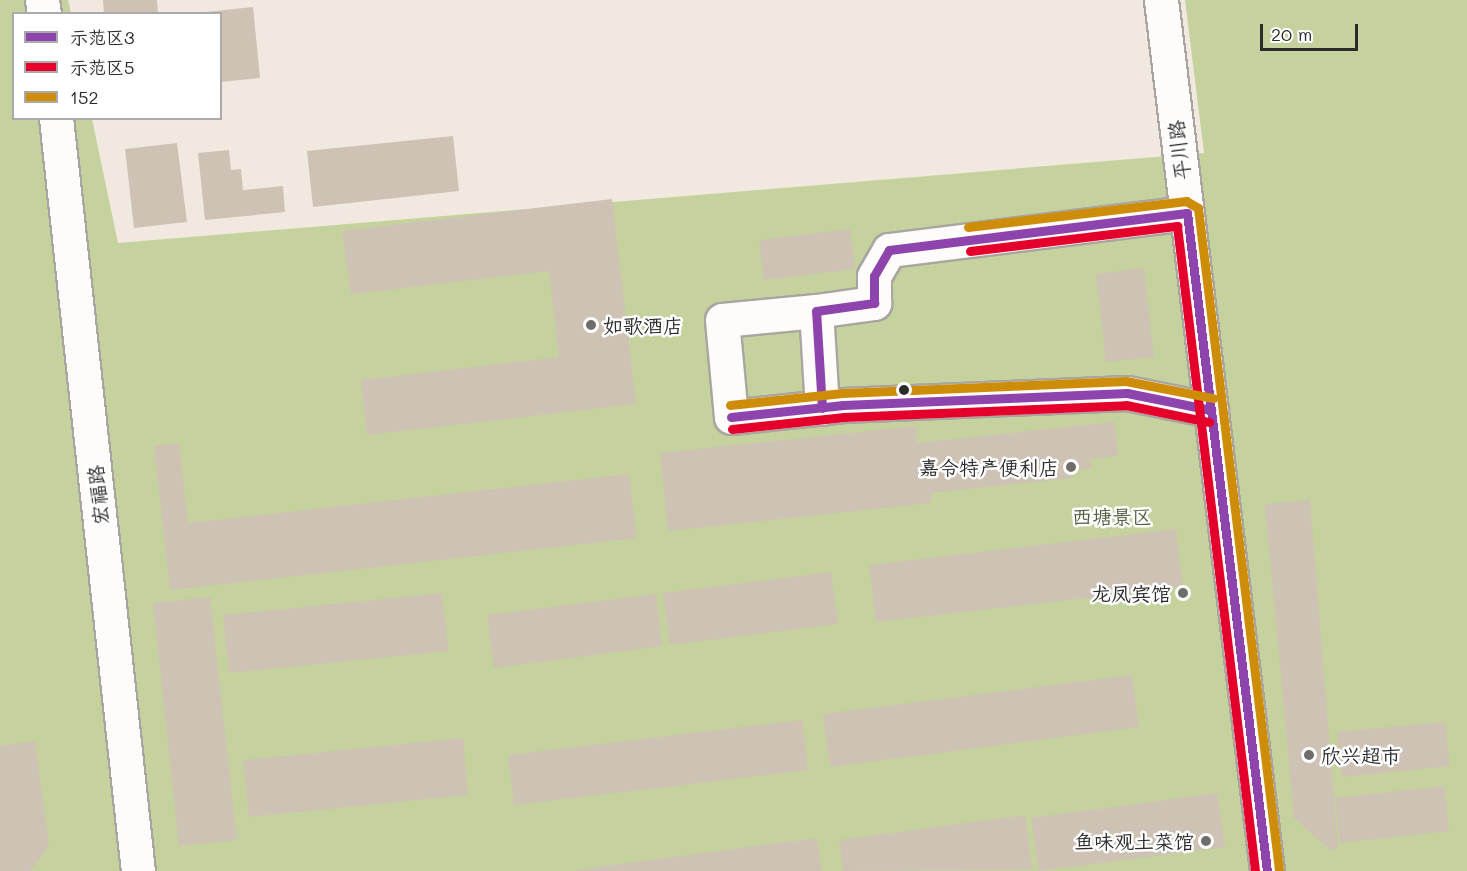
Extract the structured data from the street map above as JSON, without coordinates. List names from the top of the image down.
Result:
{
  "streets": {
    "street": ["平川路", "宏福路"]
  },
  "parks": ["西塘景区"],
  "places": [
    "如歌酒店",
    "嘉令特产便利店",
    "龙凤宾馆",
    "欣兴超市",
    "鱼味观土菜馆"
  ],
  "lines": ["transit line 152", "transit line 示范区3", "transit line 示范区5"],
  "legend": ["示范区3", "示范区5", "152"],
  "scale_bar": "20 m"
}
